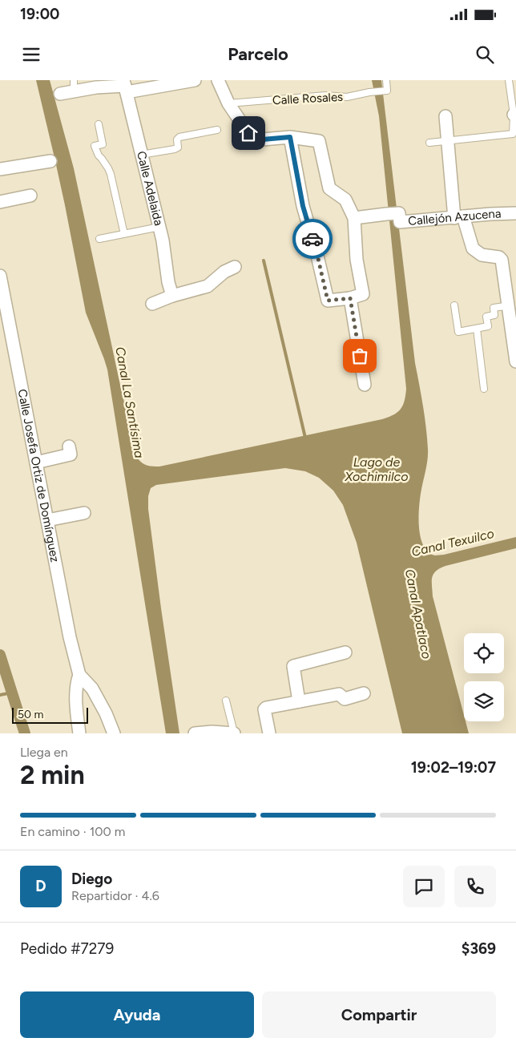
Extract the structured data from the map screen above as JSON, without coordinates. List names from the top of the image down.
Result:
{
  "streets": {
    "street": ["Calle Adelaida", "Callejón Azucena", "Calle Josefa Ortiz de Domínguez"],
    "lane": ["Calle Rosales"]
  },
  "water": [
    "Canal La Santísima",
    "Lago de Xochimilco",
    "Canal Texuilco",
    "Canal Apatlaco"
  ],
  "scale_bar": "50 m",
  "page": {
    "status": "19:00",
    "header": "Parcelo",
    "scale": "50 m",
    "heading": ["2 min", "Llega en", "19:02–19:07"],
    "panel": [
      "Diego",
      "Repartidor · 4.6",
      "Pedido #7279",
      "$369"
    ],
    "bar": "En camino · 100 m",
    "round": "D",
    "buttons": ["Ayuda", "Compartir"]
  }
}
